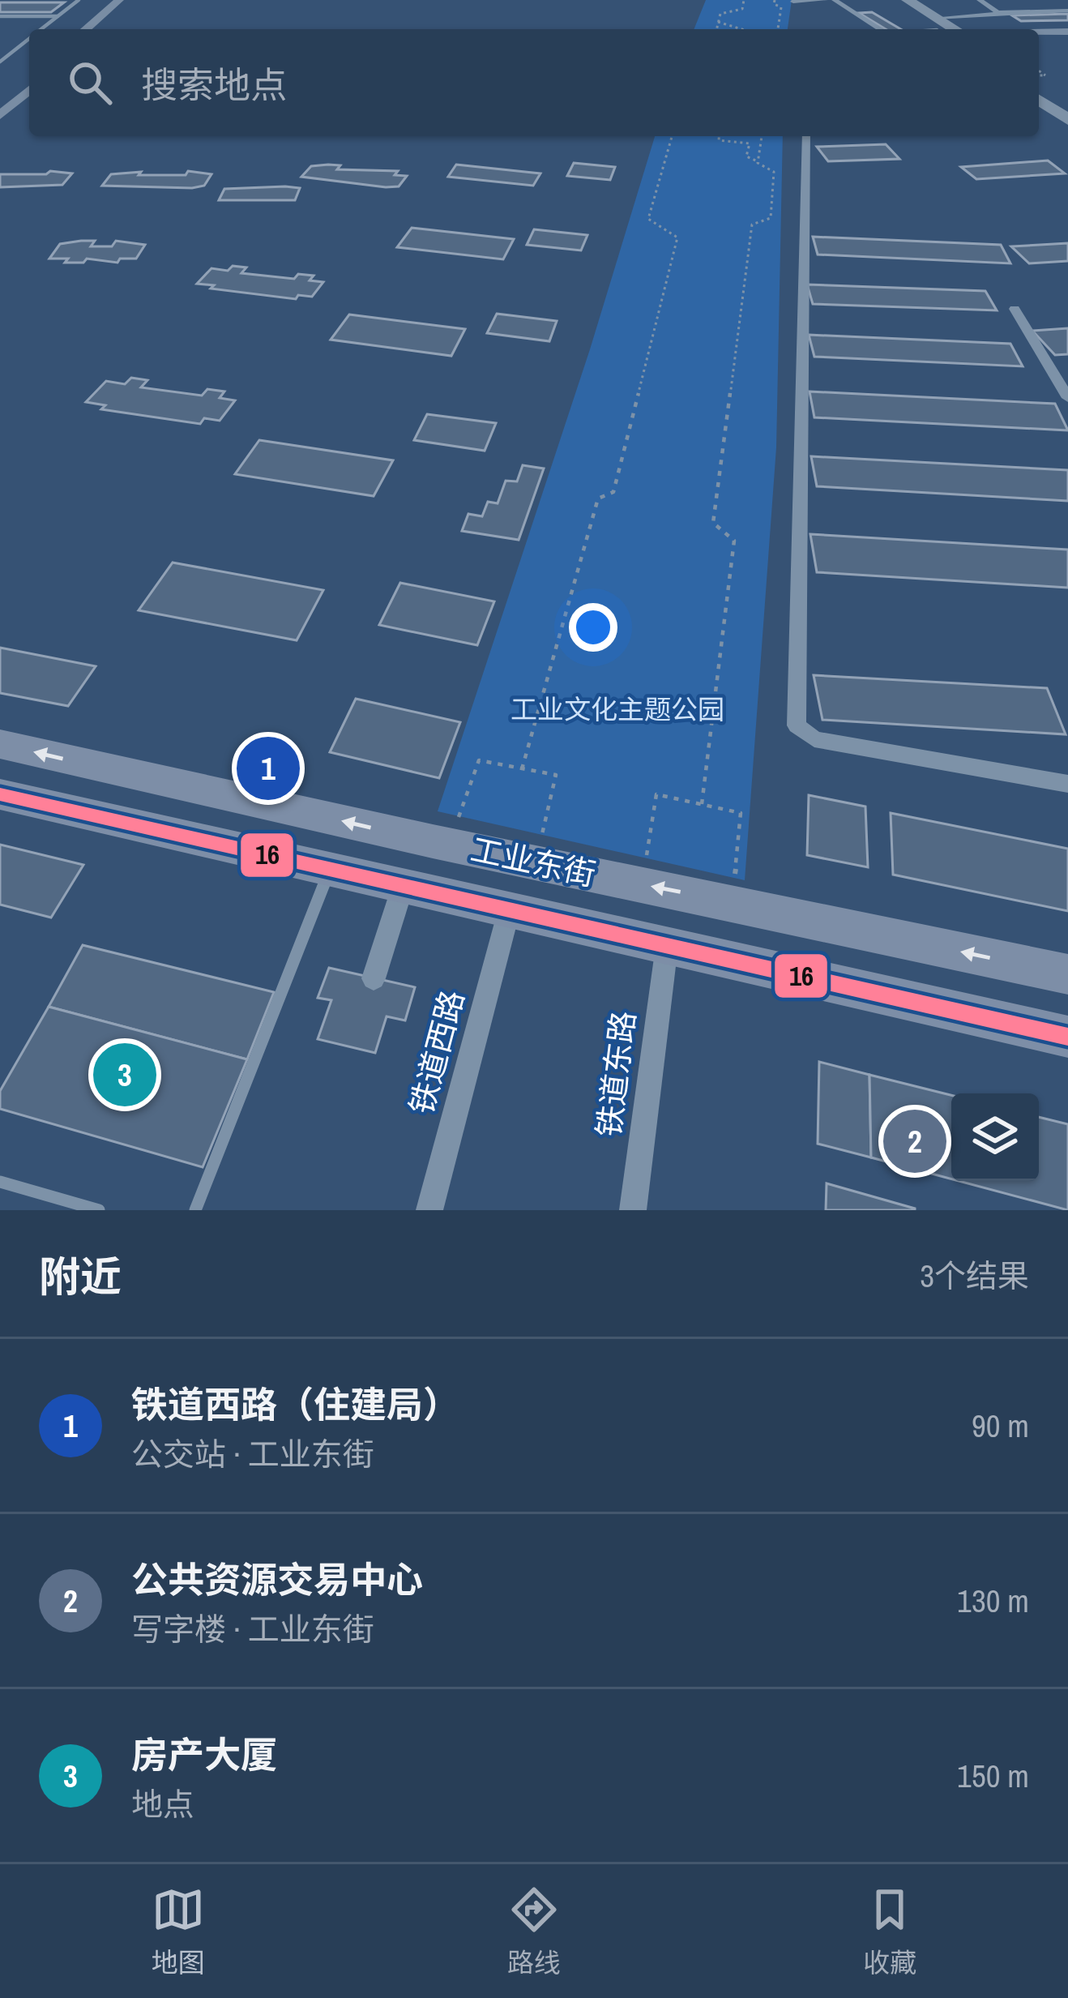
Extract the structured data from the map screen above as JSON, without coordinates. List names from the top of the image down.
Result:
{
  "streets": {
    "main road": ["工业东街"],
    "street": ["铁道西路", "铁道东路"]
  },
  "crossings": [
    ["工业东街", "铁道西路"],
    ["工业东街", "铁道东路"]
  ],
  "parks": ["工业文化主题公园"],
  "lines": ["transit line 16"],
  "page": {
    "search": "搜索地点",
    "pins": ["1", "3", "2"],
    "heading": ["附近", "3个结果"],
    "list": [
      {
        "mark": "1",
        "name": "铁道西路（住建局）",
        "note": "公交站 · 工业东街",
        "value": "90 m"
      },
      {
        "mark": "2",
        "name": "公共资源交易中心",
        "note": "写字楼 · 工业东街",
        "value": "130 m"
      },
      {
        "mark": "3",
        "name": "房产大厦",
        "note": "地点",
        "value": "150 m"
      }
    ],
    "nav": ["地图", "路线", "收藏"]
  }
}
